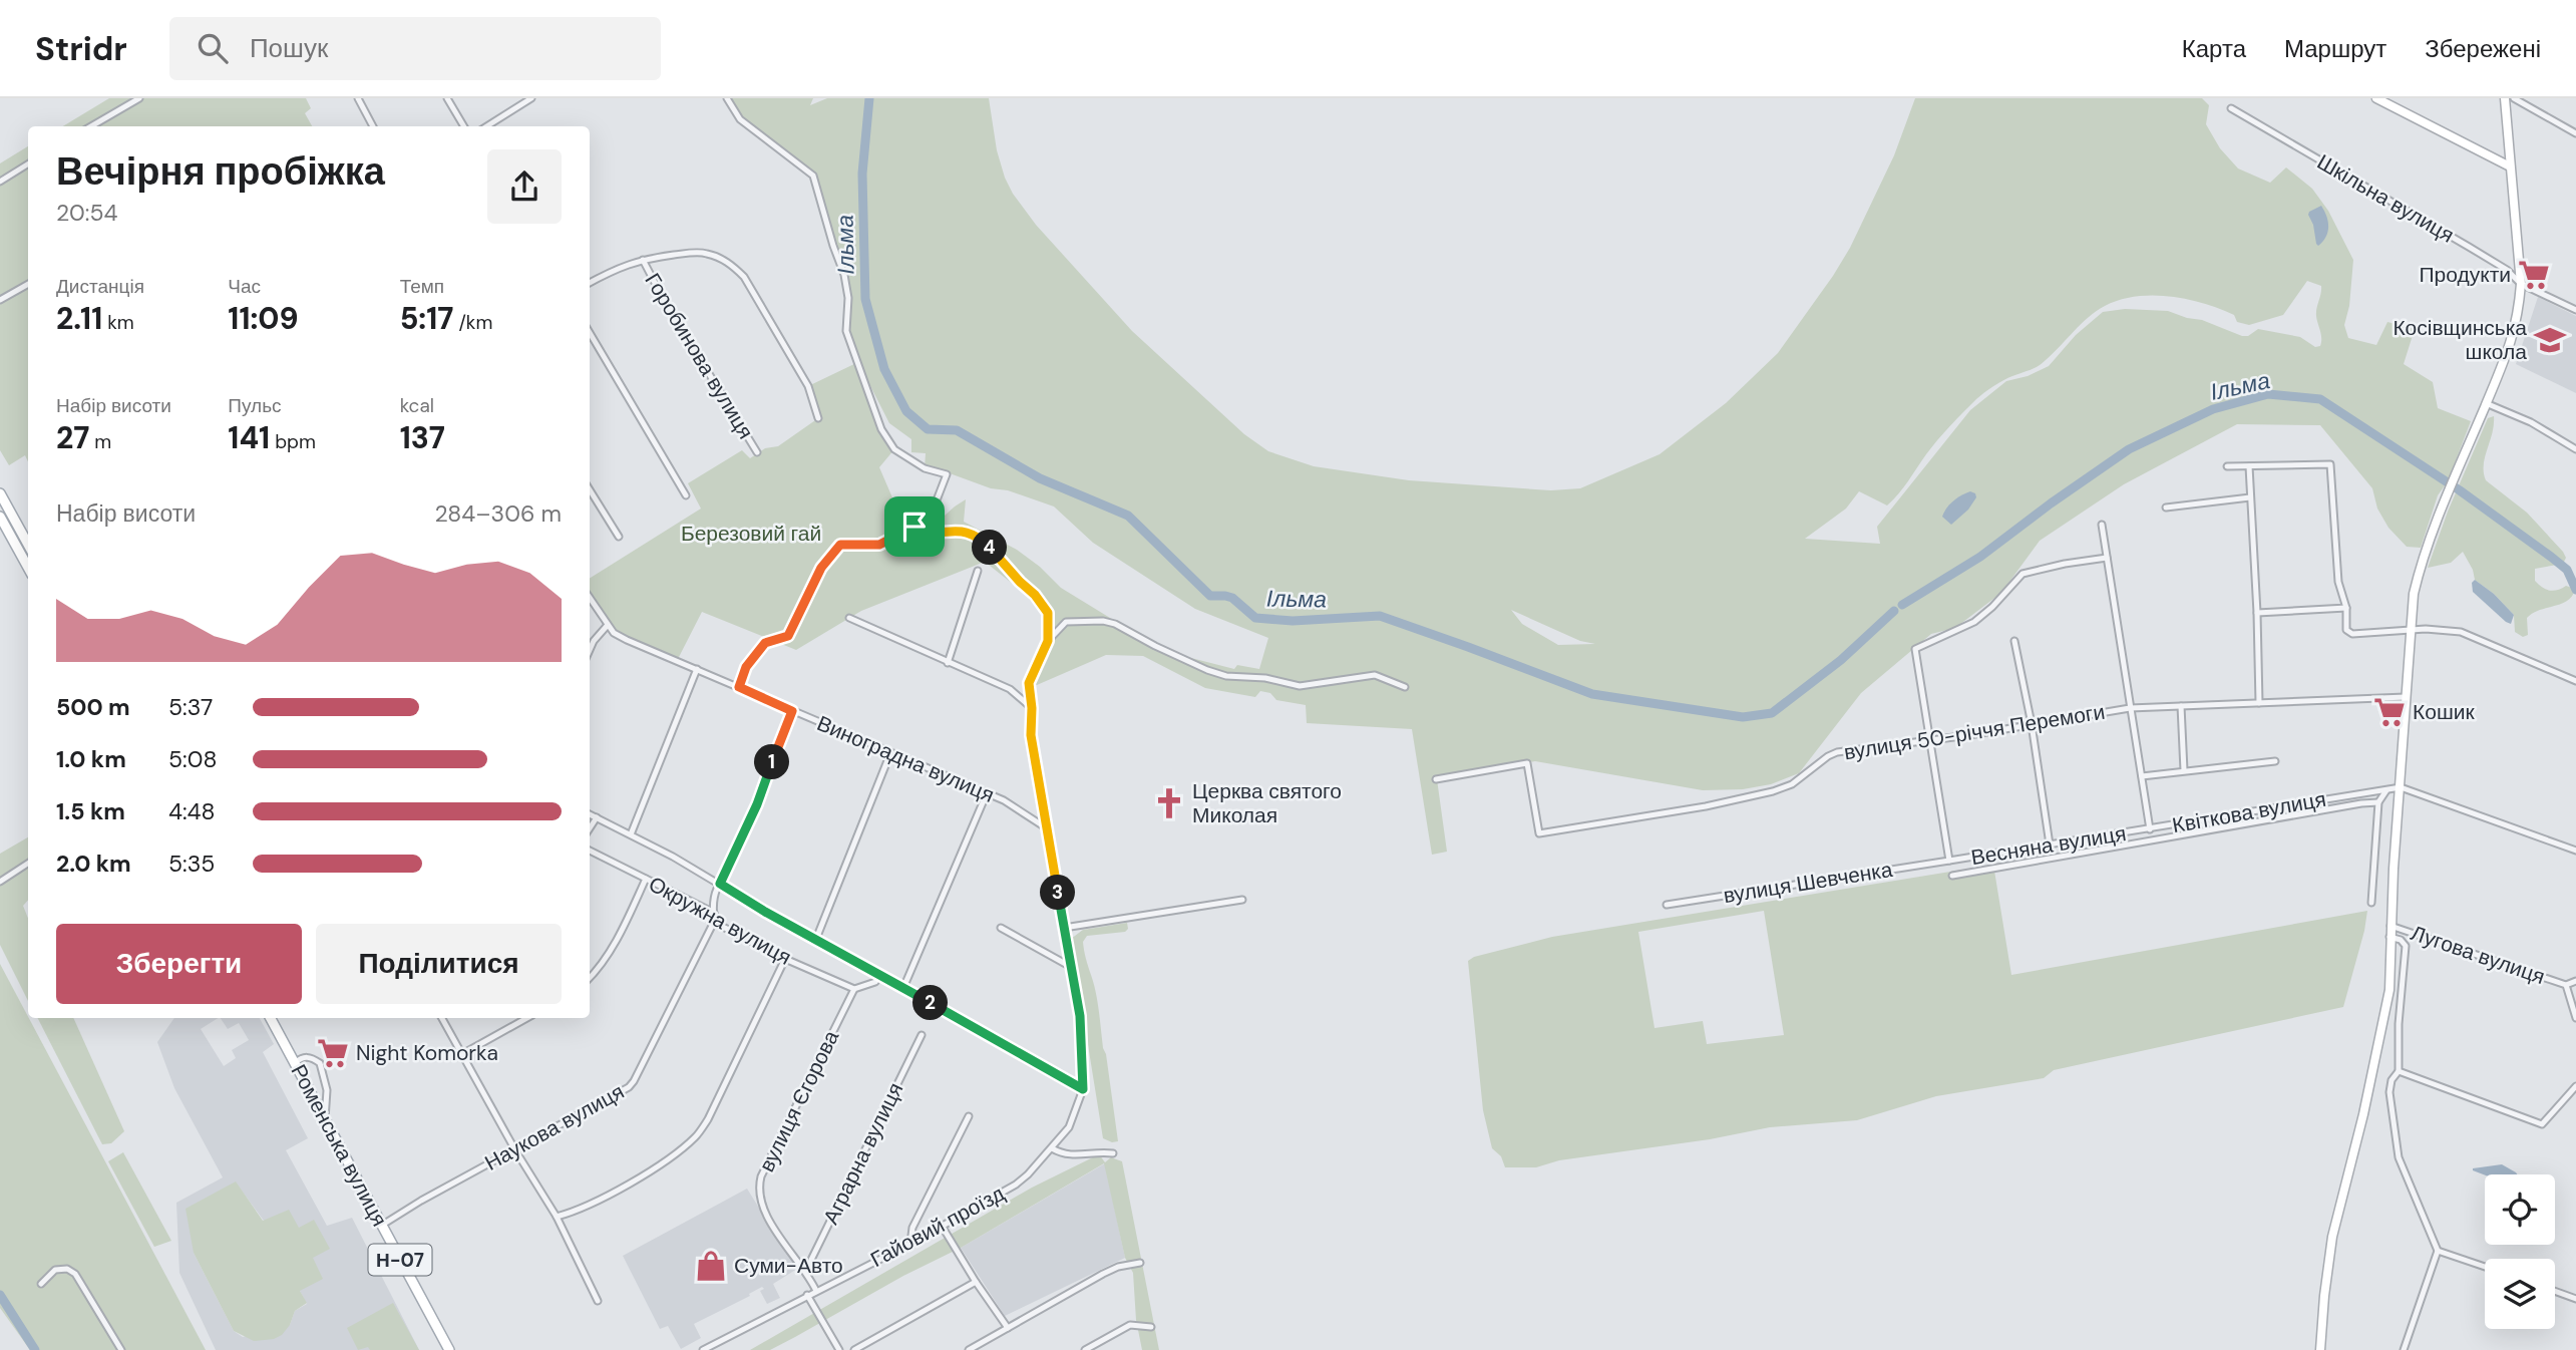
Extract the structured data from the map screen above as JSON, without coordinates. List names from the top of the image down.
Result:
{
  "streets": {
    "main road": ["Роменська вулиця", "Н-07"],
    "street": [
      "Шкільна вулиця",
      "Горобинова вулиця",
      "вулиця 50-річчя Перемоги",
      "Виноградна вулиця",
      "Квіткова вулиця",
      "Весняна вулиця",
      "вулиця Шевченка",
      "Окружна вулиця",
      "Лугова вулиця",
      "вулиця Єгорова",
      "Наукова вулиця",
      "Аграрна вулиця",
      "Гайовий проїзд"
    ]
  },
  "crossings": [
    ["вулиця 50-річчя Перемоги", "Квіткова вулиця"],
    ["вулиця 50-річчя Перемоги", "Весняна вулиця"],
    ["Виноградна вулиця", "Наукова вулиця"],
    ["Квіткова вулиця", "Весняна вулиця"],
    ["Весняна вулиця", "вулиця Шевченка"],
    ["Окружна вулиця", "вулиця Єгорова"],
    ["Окружна вулиця", "Наукова вулиця"],
    ["вулиця Єгорова", "Аграрна вулиця"],
    ["Наукова вулиця", "Роменська вулиця"]
  ],
  "water": ["Ільма"],
  "parks": ["Березовий гай"],
  "places": {
    "supermarket": ["Продукти", "Кошик", "Night Komorka"],
    "school or university": ["Косівщинська школа"],
    "church": ["Церква святого Миколая"],
    "shop": ["Суми-Авто"]
  },
  "page": {
    "header": "Stridr",
    "search": "Пошук",
    "nav": ["Карта", "Маршрут", "Збережені"],
    "heading": ["Вечірня пробіжка", "20:54"],
    "stats": [
      ["Дистанція", "2.11 km"],
      ["Час", "11:09"],
      ["Темп", "5:17 /km"],
      ["Набір висоти", "27 m"],
      ["Пульс", "141 bpm"],
      ["kcal", "137"]
    ],
    "chart": ["Набір висоти", "284–306 m"],
    "pins": [
      "4",
      "1",
      "3",
      "2"
    ],
    "list": [
      {
        "name": "500 m",
        "note": "5:37"
      },
      {
        "name": "1.0 km",
        "note": "5:08"
      },
      {
        "name": "1.5 km",
        "note": "4:48"
      },
      {
        "name": "2.0 km",
        "note": "5:35"
      }
    ],
    "buttons": ["Зберегти", "Поділитися"]
  }
}
